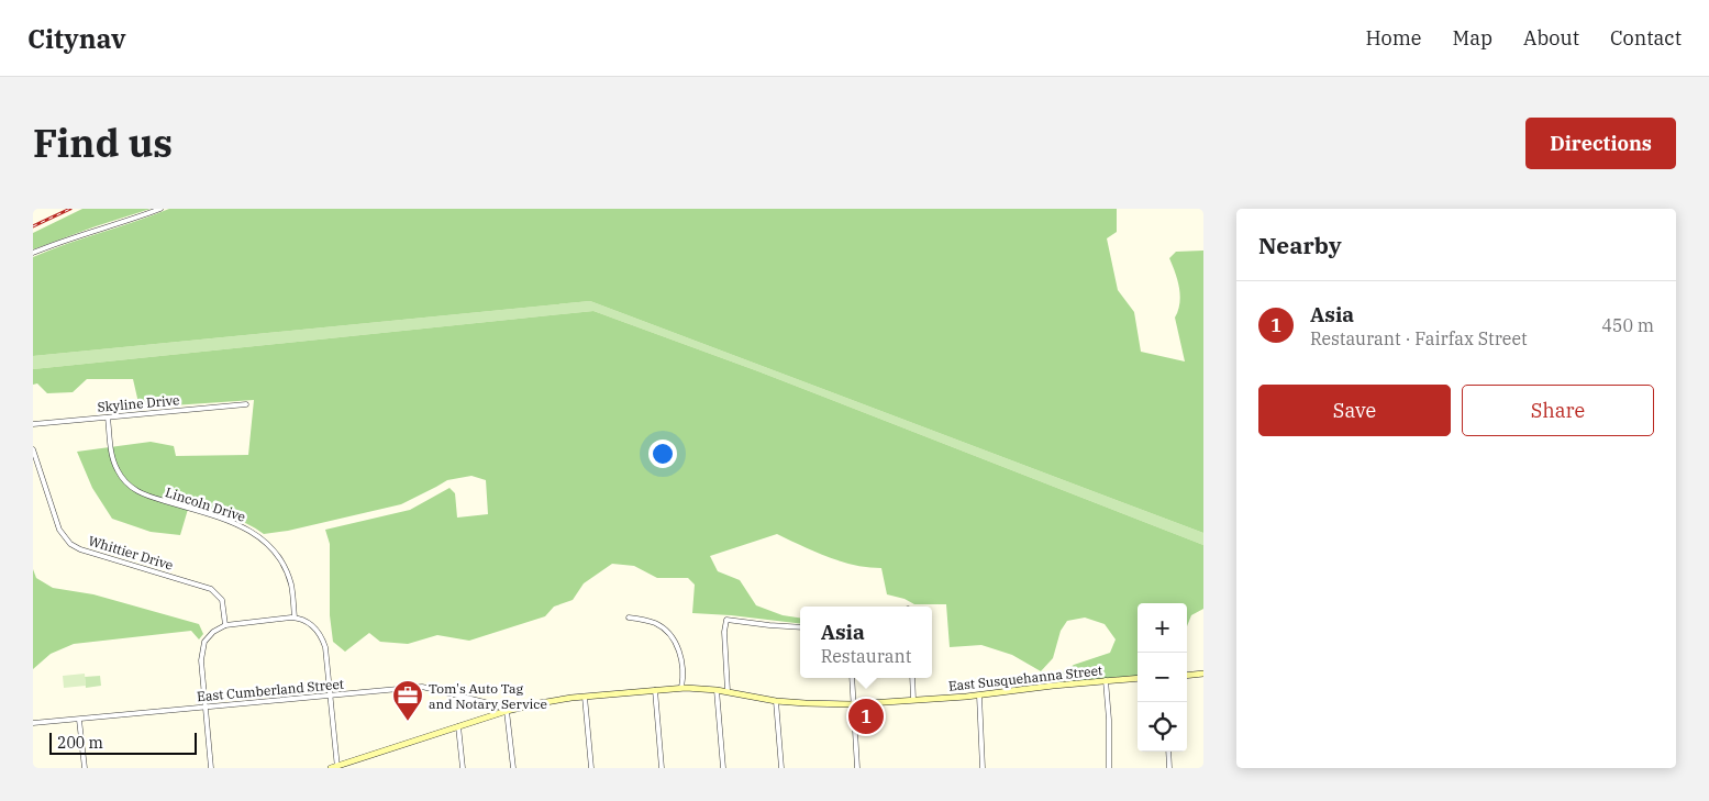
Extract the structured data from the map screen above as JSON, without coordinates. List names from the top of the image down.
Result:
{
  "streets": {
    "main road": ["East Susquehanna Street"],
    "street": [
      "Skyline Drive",
      "Lincoln Drive",
      "Whittier Drive",
      "East Cumberland Street"
    ]
  },
  "crossings": [
    ["Skyline Drive", "Lincoln Drive"],
    ["East Susquehanna Street", "East Cumberland Street"]
  ],
  "places": {
    "office": ["Tom's Auto Tag and Notary Service"]
  },
  "scale_bar": "200 m",
  "page": {
    "header": "Citynav",
    "nav": [
      "Home",
      "Map",
      "About",
      "Contact"
    ],
    "title": "Find us",
    "buttons": [
      "Directions",
      ["Save", "Share"]
    ],
    "heading": "Nearby",
    "list": [
      {
        "mark": "1",
        "name": "Asia",
        "note": "Restaurant · Fairfax Street",
        "value": "450 m"
      }
    ],
    "map_buttons": ["+", "−"],
    "popup": ["Asia", "Restaurant"],
    "pins": "1",
    "scale": "200 m"
  }
}
